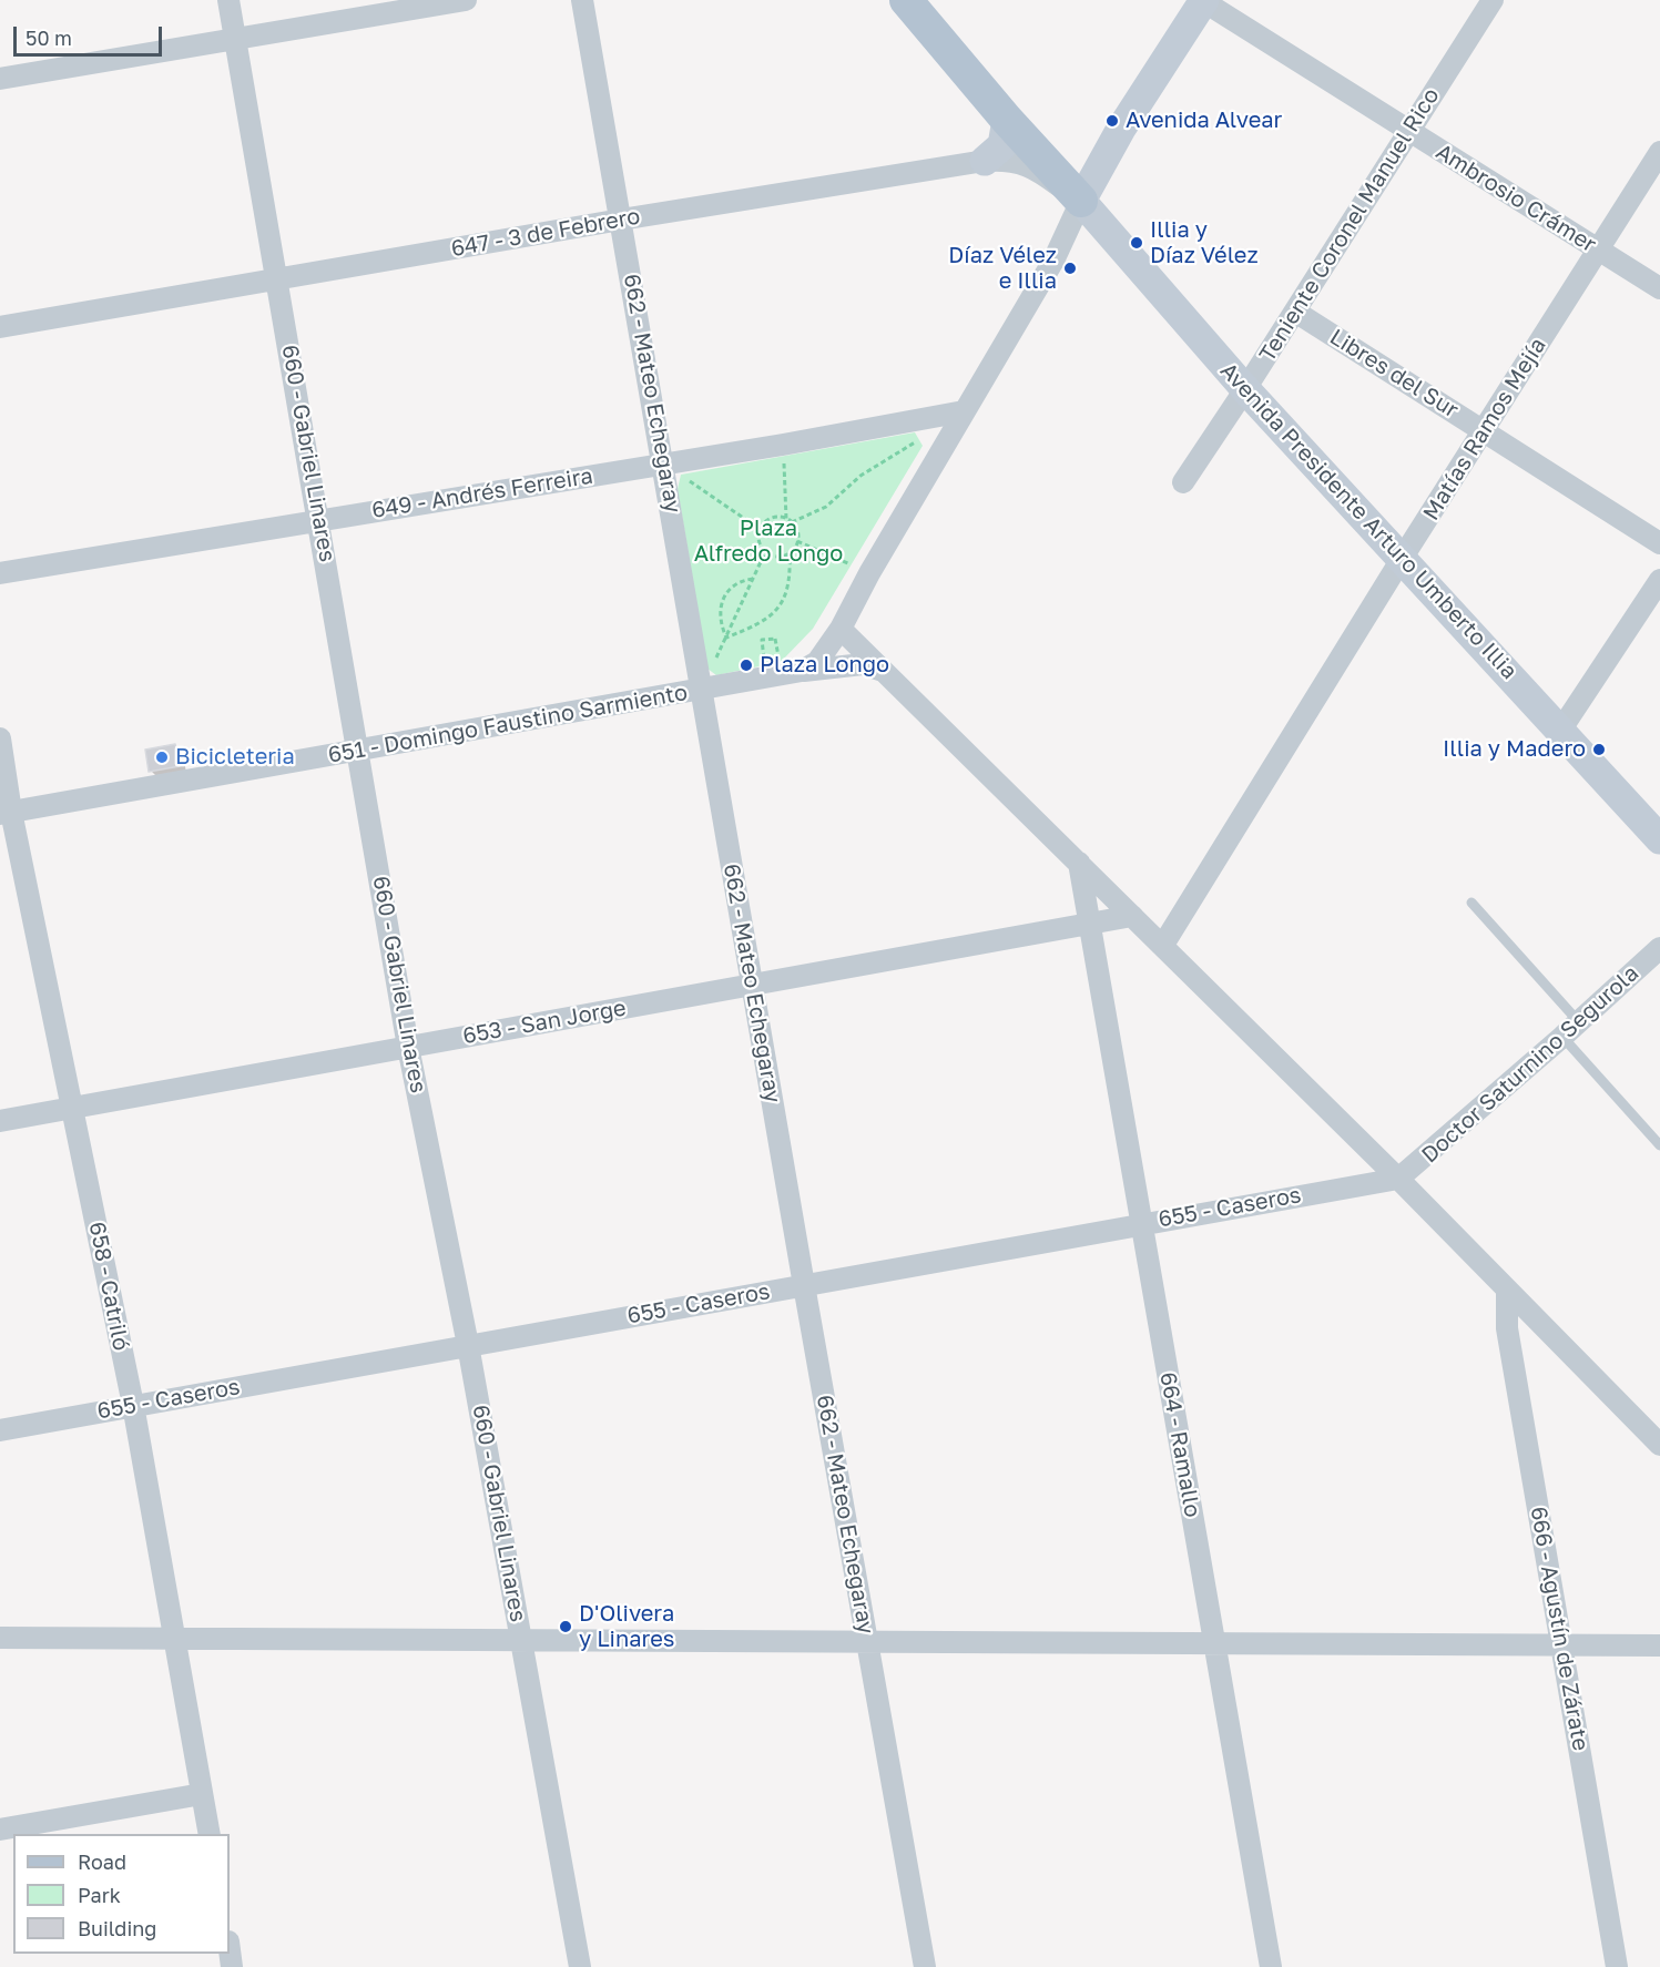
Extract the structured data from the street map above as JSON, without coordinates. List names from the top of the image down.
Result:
{
  "streets": {
    "main road": ["Avenida Presidente Arturo Umberto Illia"],
    "street": [
      "Ambrosio Crámer",
      "Teniente Coronel Manuel Rico",
      "647 - 3 de Febrero",
      "Libres del Sur",
      "662 - Mateo Echegaray",
      "Matías Ramos Mejía",
      "660 - Gabriel Linares",
      "649 - Andrés Ferreira",
      "651 - Domingo Faustino Sarmiento",
      "653 - San Jorge",
      "Doctor Saturnino Segurola",
      "655 - Caseros",
      "658 - Catriló",
      "664 - Ramallo",
      "666 - Agustín de Zárate"
    ]
  },
  "crossings": [
    ["Ambrosio Crámer", "Teniente Coronel Manuel Rico"],
    ["Ambrosio Crámer", "Matías Ramos Mejía"],
    ["Teniente Coronel Manuel Rico", "Libres del Sur"],
    ["Teniente Coronel Manuel Rico", "Avenida Presidente Arturo Umberto Illia"],
    ["647 - 3 de Febrero", "662 - Mateo Echegaray"],
    ["647 - 3 de Febrero", "660 - Gabriel Linares"],
    ["647 - 3 de Febrero", "Avenida Presidente Arturo Umberto Illia"],
    ["Libres del Sur", "Matías Ramos Mejía"],
    ["662 - Mateo Echegaray", "649 - Andrés Ferreira"],
    ["662 - Mateo Echegaray", "651 - Domingo Faustino Sarmiento"],
    ["662 - Mateo Echegaray", "653 - San Jorge"],
    ["662 - Mateo Echegaray", "655 - Caseros"],
    ["Matías Ramos Mejía", "Avenida Presidente Arturo Umberto Illia"],
    ["660 - Gabriel Linares", "649 - Andrés Ferreira"],
    ["660 - Gabriel Linares", "651 - Domingo Faustino Sarmiento"],
    ["660 - Gabriel Linares", "653 - San Jorge"],
    ["660 - Gabriel Linares", "655 - Caseros"],
    ["651 - Domingo Faustino Sarmiento", "658 - Catriló"],
    ["653 - San Jorge", "658 - Catriló"],
    ["653 - San Jorge", "664 - Ramallo"],
    ["Doctor Saturnino Segurola", "655 - Caseros"],
    ["655 - Caseros", "658 - Catriló"],
    ["655 - Caseros", "664 - Ramallo"]
  ],
  "parks": ["Plaza Alfredo Longo"],
  "places": [
    "Avenida Alvear",
    "Illia y Díaz Vélez",
    "Díaz Vélez e Illia",
    "Plaza Longo",
    "Illia y Madero",
    "Bicicleteria",
    "D'Olivera y Linares"
  ],
  "legend": ["Road", "Park", "Building"],
  "scale_bar": "50 m"
}
